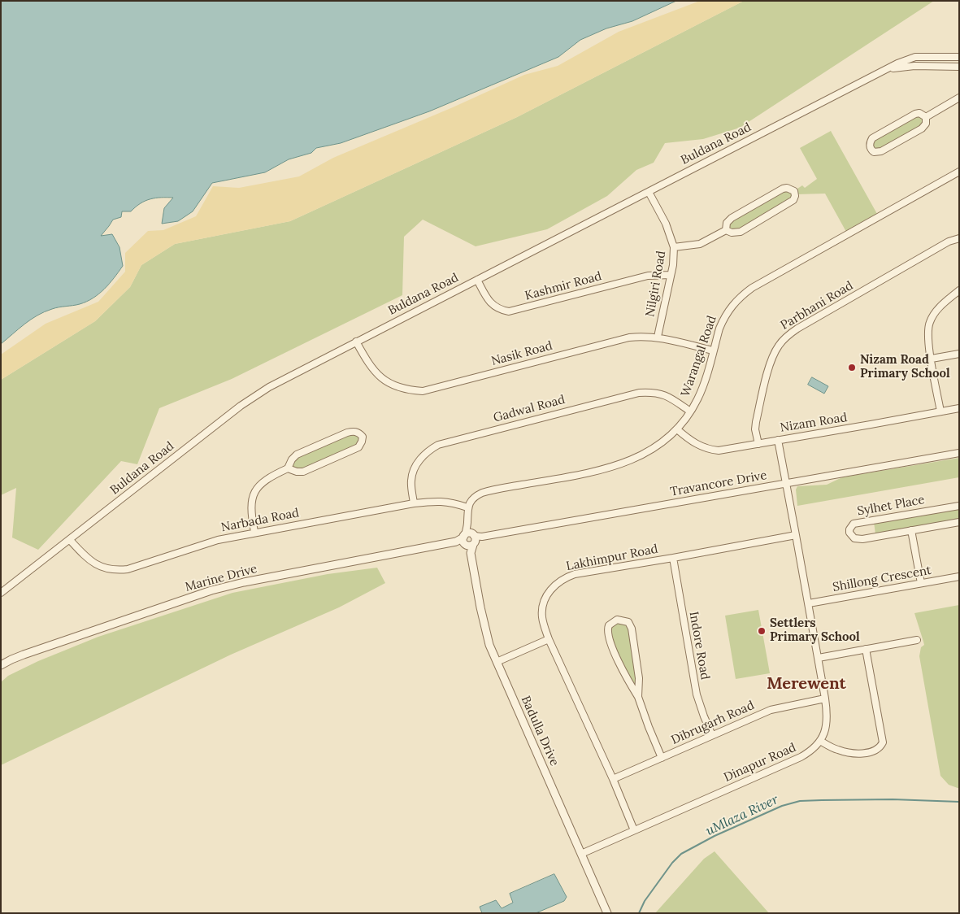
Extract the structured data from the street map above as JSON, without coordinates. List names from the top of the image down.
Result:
{
  "streets": {
    "street": [
      "Buldana Road",
      "Nilgiri Road",
      "Kashmir Road",
      "Parbhani Road",
      "Nasik Road",
      "Warangal Road",
      "Gadwal Road",
      "Nizam Road",
      "Travancore Drive",
      "Sylhet Place",
      "Narbada Road",
      "Lakhimpur Road",
      "Marine Drive",
      "Shillong Crescent",
      "Indore Road",
      "Dibrugarh Road",
      "Badulla Drive",
      "Dinapur Road"
    ]
  },
  "crossings": [
    ["Buldana Road", "Nilgiri Road"],
    ["Buldana Road", "Kashmir Road"],
    ["Buldana Road", "Nasik Road"],
    ["Buldana Road", "Narbada Road"],
    ["Nilgiri Road", "Kashmir Road"],
    ["Nilgiri Road", "Nasik Road"],
    ["Parbhani Road", "Nizam Road"],
    ["Nasik Road", "Warangal Road"],
    ["Warangal Road", "Gadwal Road"],
    ["Warangal Road", "Nizam Road"],
    ["Warangal Road", "Narbada Road"],
    ["Gadwal Road", "Narbada Road"],
    ["Nizam Road", "Dinapur Road"],
    ["Travancore Drive", "Marine Drive"],
    ["Travancore Drive", "Badulla Drive"],
    ["Travancore Drive", "Dinapur Road"],
    ["Lakhimpur Road", "Indore Road"],
    ["Lakhimpur Road", "Dibrugarh Road"],
    ["Lakhimpur Road", "Dinapur Road"],
    ["Marine Drive", "Badulla Drive"],
    ["Shillong Crescent", "Dinapur Road"],
    ["Indore Road", "Dibrugarh Road"],
    ["Dibrugarh Road", "Dinapur Road"],
    ["Badulla Drive", "Dinapur Road"]
  ],
  "districts": ["Merewent"],
  "water": ["uMlaza River"],
  "places": ["Nizam Road Primary School", "Settlers Primary School"]
}
